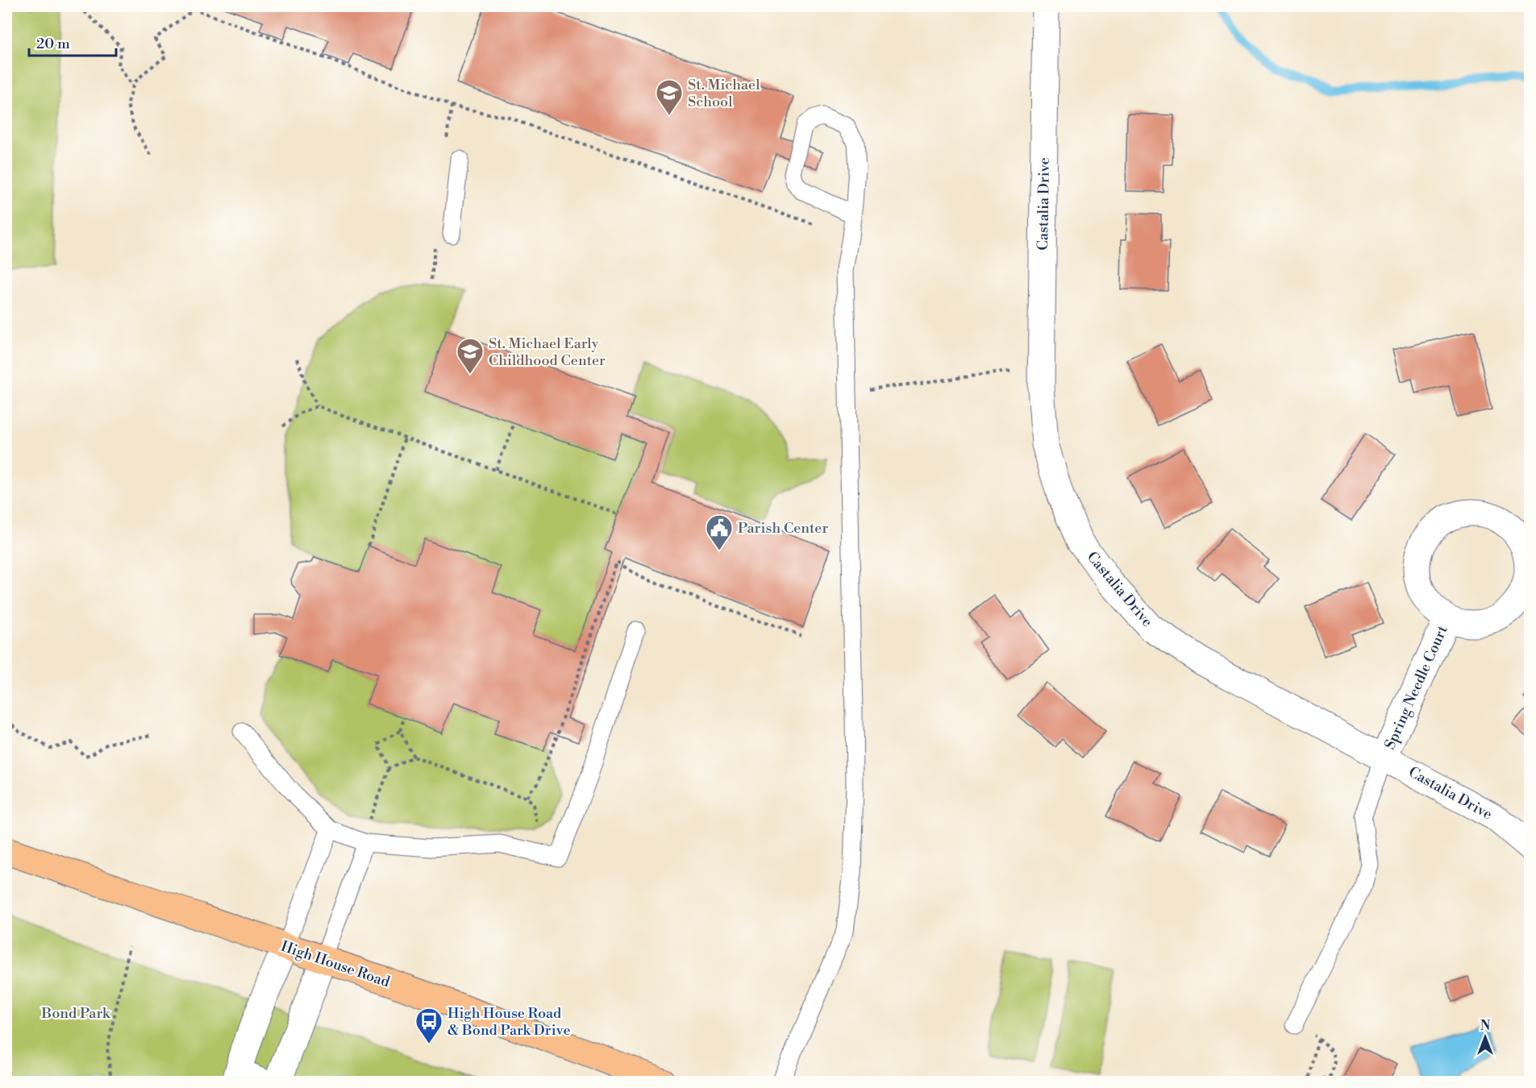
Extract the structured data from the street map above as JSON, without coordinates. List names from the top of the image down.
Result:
{
  "streets": {
    "main road": ["High House Road"],
    "street": ["Castalia Drive", "Spring Needle Court"]
  },
  "crossings": [
    ["Castalia Drive", "Spring Needle Court"]
  ],
  "parks": ["Bond Park"],
  "places": {
    "school or university": ["St. Michael School", "St. Michael Early Childhood Center"],
    "public building": ["Parish Center"],
    "bus stop": ["High House Road & Bond Park Drive"]
  },
  "scale_bar": "20 m",
  "north": "top"
}
